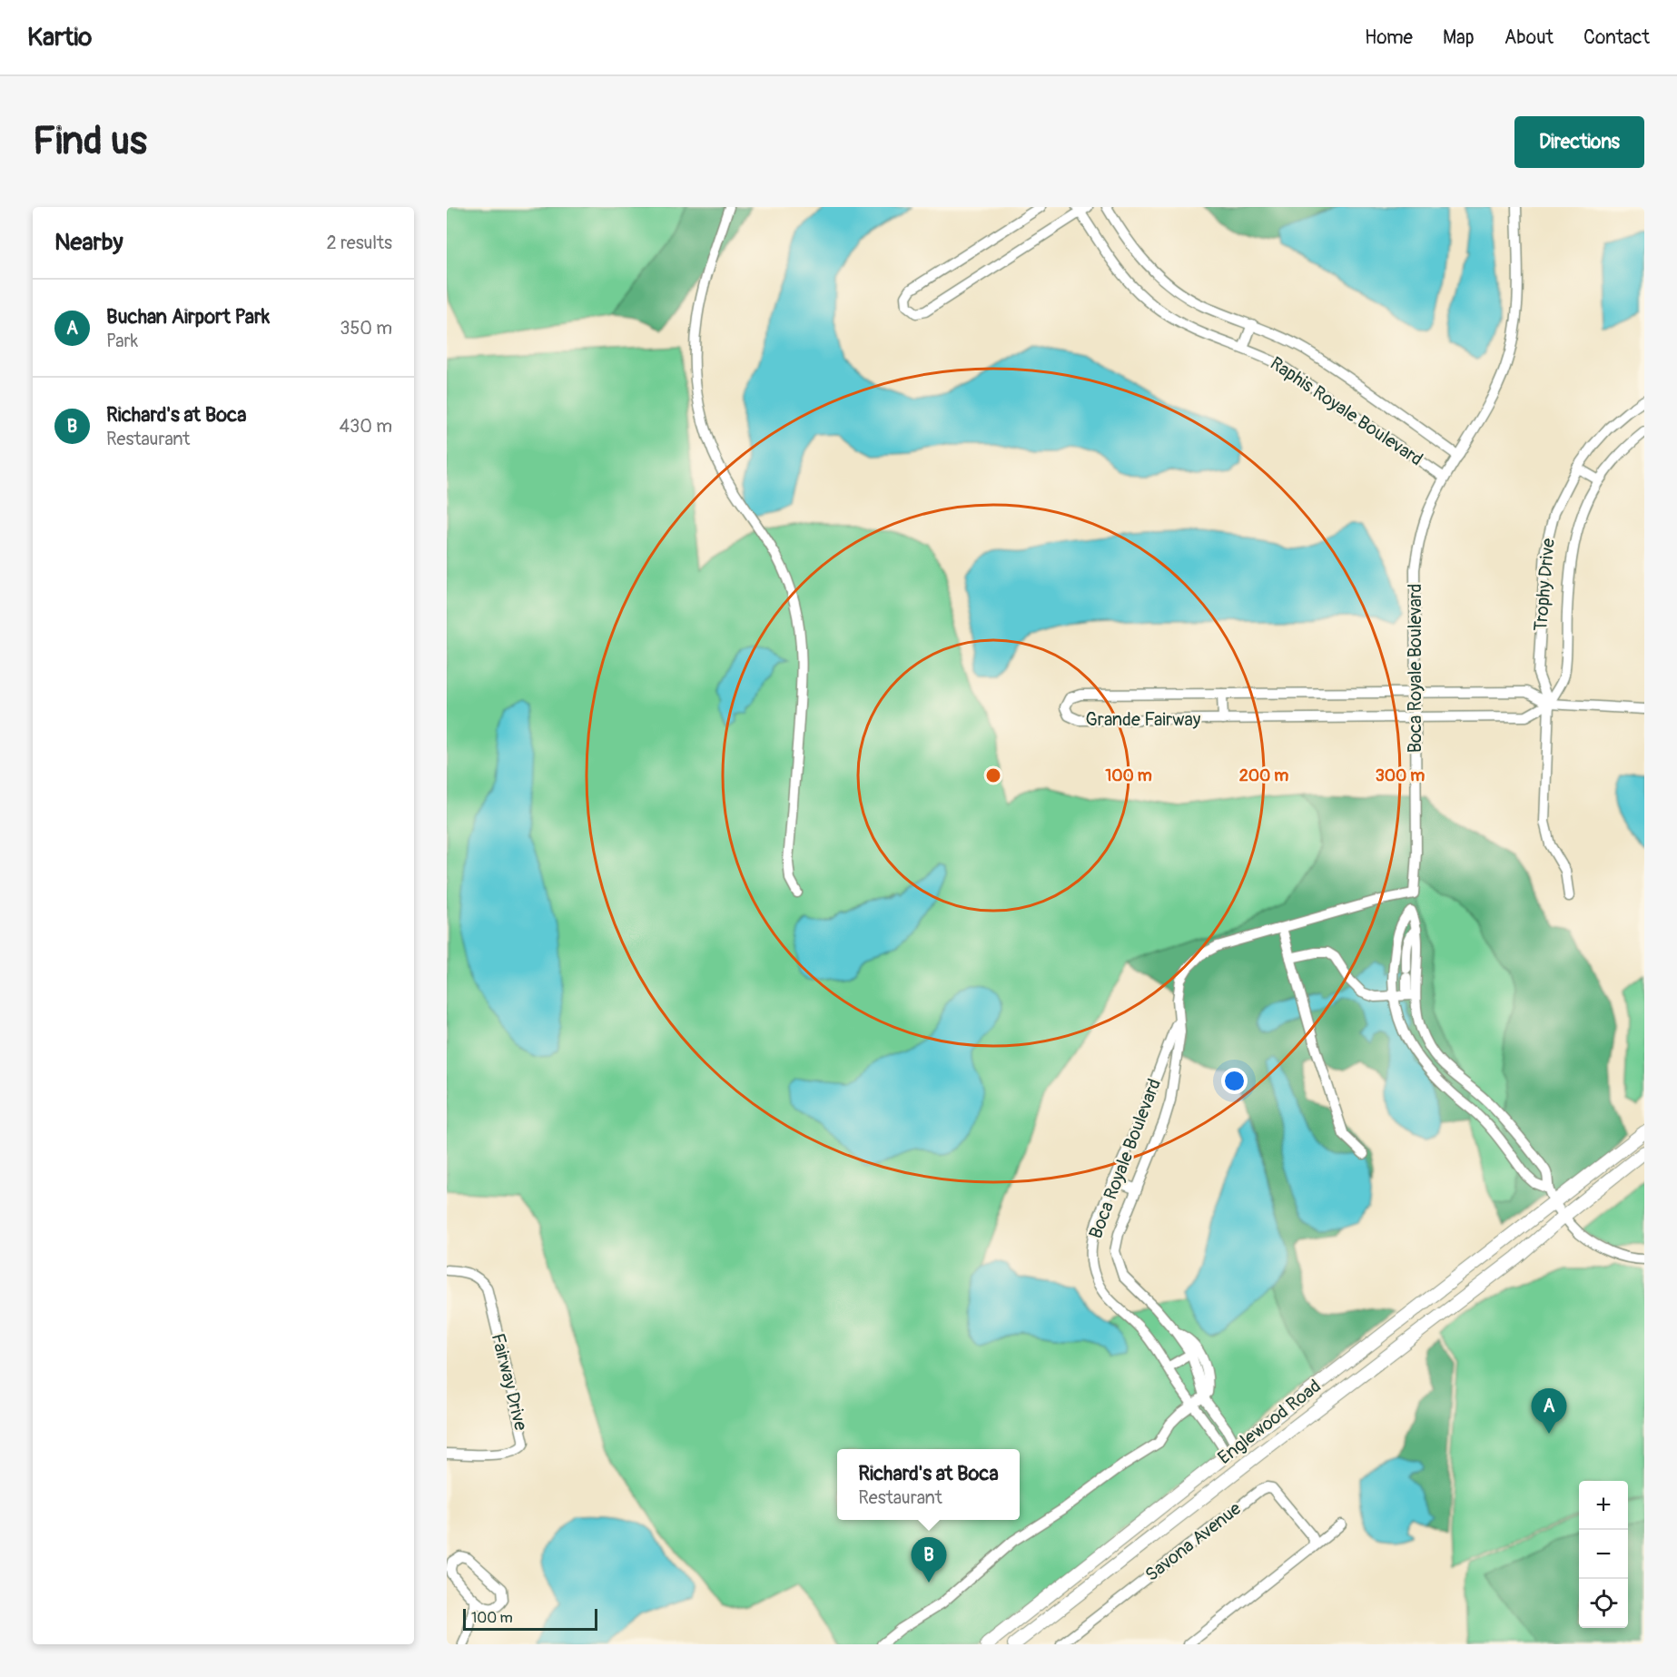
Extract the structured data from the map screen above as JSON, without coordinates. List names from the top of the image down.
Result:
{
  "streets": {
    "main road": ["Englewood Road"],
    "street": [
      "Raphis Royale Boulevard",
      "Trophy Drive",
      "Boca Royale Boulevard",
      "Grande Fairway",
      "Fairway Drive",
      "Savona Avenue"
    ]
  },
  "crossings": [
    ["Raphis Royale Boulevard", "Boca Royale Boulevard"],
    ["Trophy Drive", "Grande Fairway"],
    ["Boca Royale Boulevard", "Grande Fairway"],
    ["Boca Royale Boulevard", "Englewood Road"]
  ],
  "scale_bar": "100 m",
  "page": {
    "header": "Kartio",
    "nav": [
      "Home",
      "Map",
      "About",
      "Contact"
    ],
    "buttons": "Directions",
    "title": "Find us",
    "heading": ["Nearby", "2 results"],
    "list": [
      {
        "mark": "A",
        "name": "Buchan Airport Park",
        "note": "Park",
        "value": "350 m"
      },
      {
        "mark": "B",
        "name": "Richard's at Boca",
        "note": "Restaurant",
        "value": "430 m"
      }
    ],
    "pins": ["A", "B"],
    "popup": ["Richard's at Boca", "Restaurant"],
    "map_buttons": ["+", "−"],
    "scale": "100 m"
  },
  "rings": ["100 m", "200 m", "300 m"]
}
